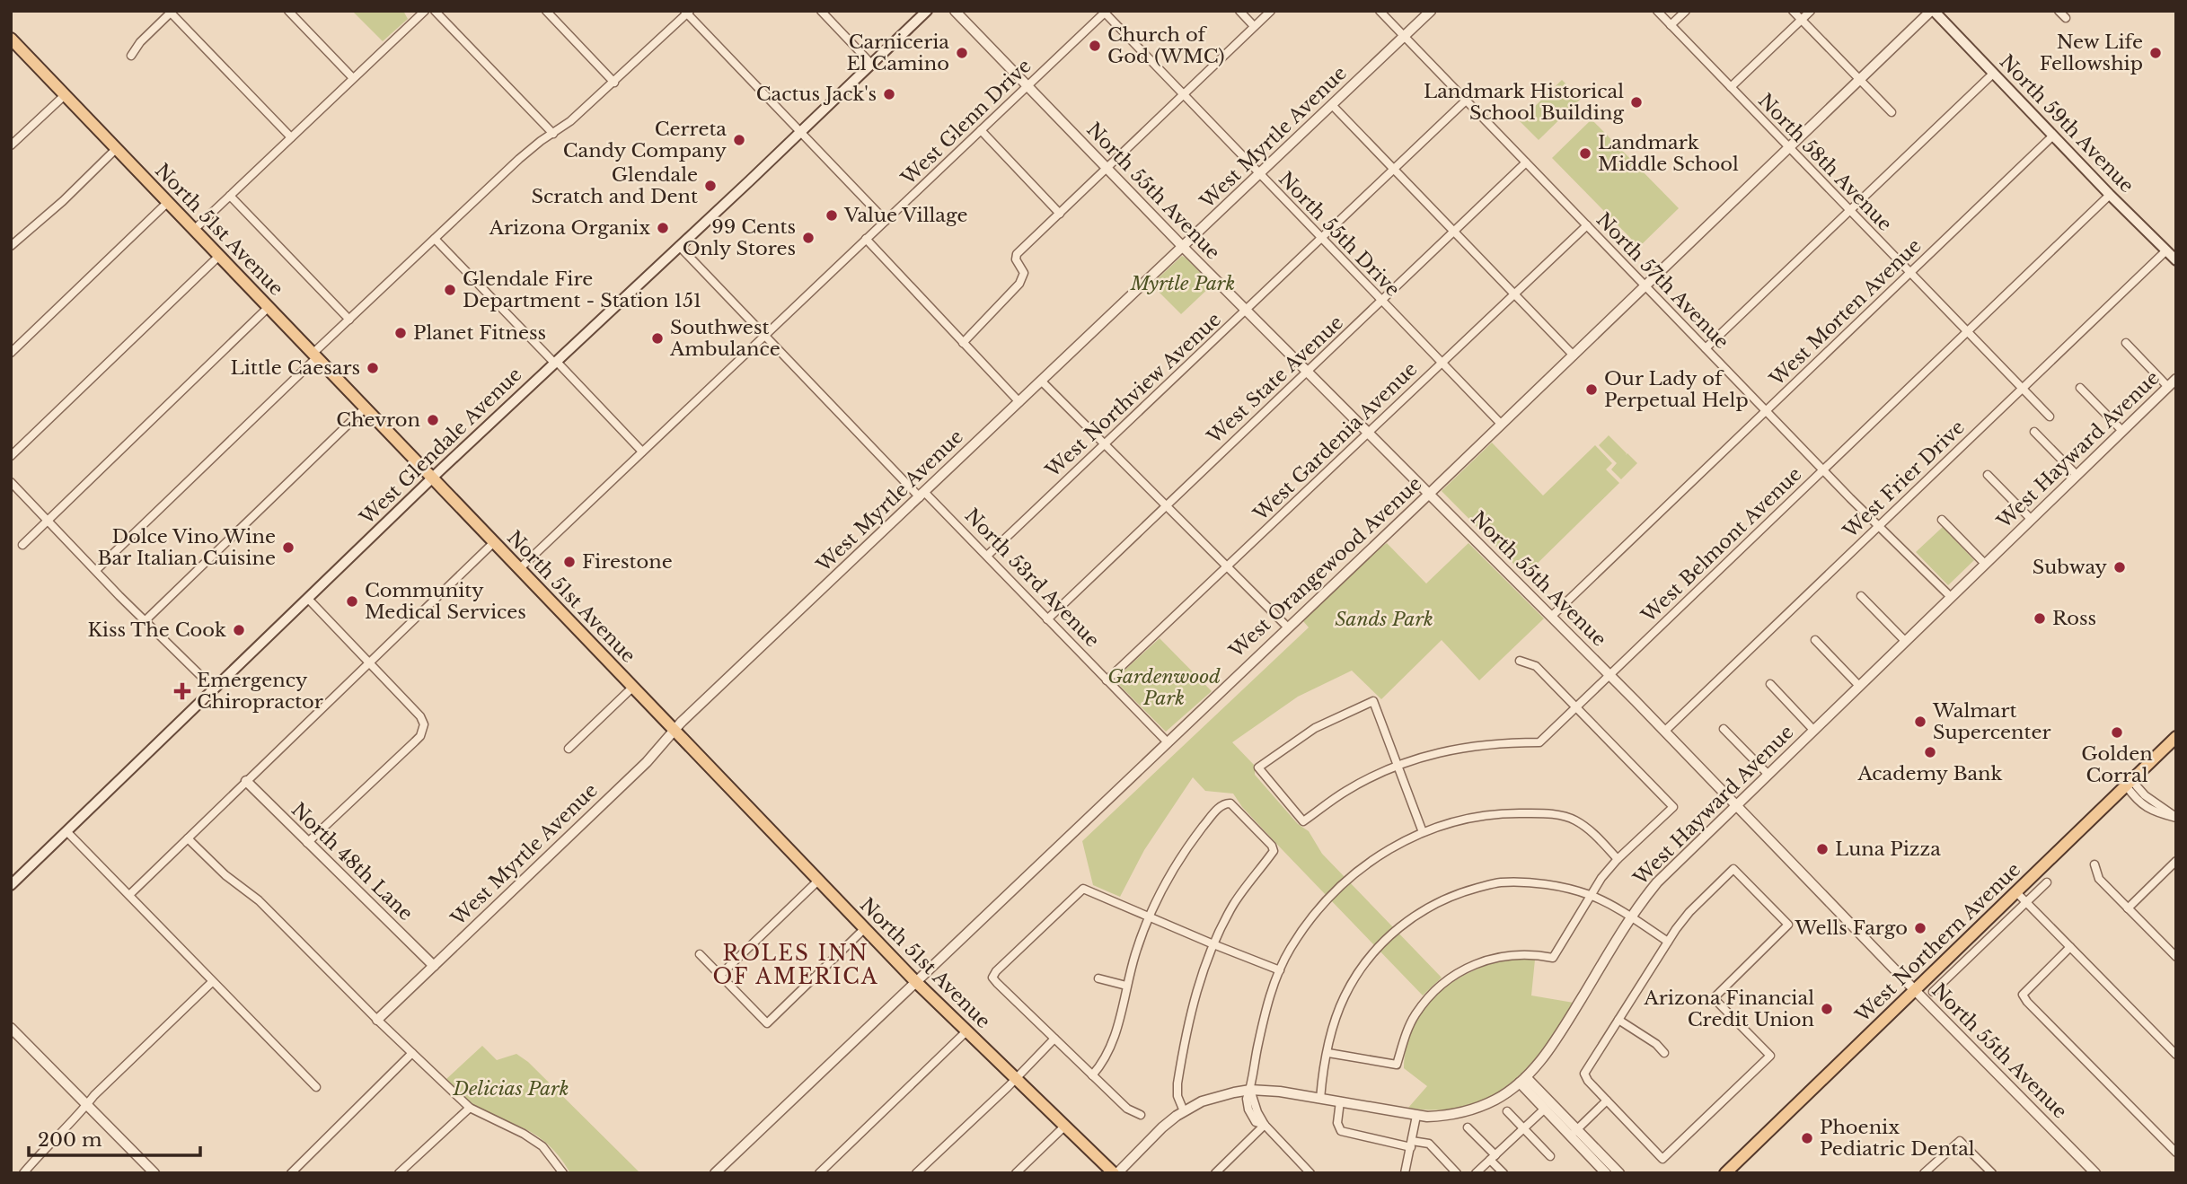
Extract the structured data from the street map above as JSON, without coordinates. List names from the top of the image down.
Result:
{
  "streets": {
    "main road": [
      "North 59th Avenue",
      "North 51st Avenue",
      "West Glendale Avenue",
      "West Northern Avenue"
    ],
    "street": [
      "West Glenn Drive",
      "West Myrtle Avenue",
      "North 58th Avenue",
      "North 55th Avenue",
      "North 55th Drive",
      "North 57th Avenue",
      "West Morten Avenue",
      "West State Avenue",
      "West Northview Avenue",
      "West Gardenia Avenue",
      "West Hayward Avenue",
      "West Frier Drive",
      "West Belmont Avenue",
      "West Orangewood Avenue",
      "North 53rd Avenue",
      "North 48th Lane"
    ]
  },
  "crossings": [
    ["West Glenn Drive", "North 55th Avenue"],
    ["West Glenn Drive", "North 51st Avenue"],
    ["West Glenn Drive", "North 55th Drive"],
    ["West Glenn Drive", "North 53rd Avenue"],
    ["North 59th Avenue", "West Morten Avenue"],
    ["North 59th Avenue", "West Frier Drive"],
    ["North 59th Avenue", "West Belmont Avenue"],
    ["North 59th Avenue", "West Orangewood Avenue"],
    ["West Myrtle Avenue", "North 55th Avenue"],
    ["West Myrtle Avenue", "North 51st Avenue"],
    ["West Myrtle Avenue", "North 55th Drive"],
    ["West Myrtle Avenue", "North 57th Avenue"],
    ["West Myrtle Avenue", "North 53rd Avenue"],
    ["West Myrtle Avenue", "North 48th Lane"],
    ["North 58th Avenue", "West Morten Avenue"],
    ["North 58th Avenue", "West Frier Drive"],
    ["North 58th Avenue", "West Belmont Avenue"],
    ["North 58th Avenue", "West Orangewood Avenue"],
    ["North 55th Avenue", "West Morten Avenue"],
    ["North 55th Avenue", "West State Avenue"],
    ["North 55th Avenue", "West Northview Avenue"],
    ["North 55th Avenue", "West Gardenia Avenue"],
    ["North 55th Avenue", "West Hayward Avenue"],
    ["North 55th Avenue", "West Frier Drive"],
    ["North 55th Avenue", "West Belmont Avenue"],
    ["North 55th Avenue", "West Orangewood Avenue"],
    ["North 55th Avenue", "West Northern Avenue"],
    ["North 51st Avenue", "West Glendale Avenue"],
    ["North 51st Avenue", "West Hayward Avenue"],
    ["North 51st Avenue", "West Orangewood Avenue"],
    ["North 55th Drive", "West State Avenue"],
    ["North 55th Drive", "West Northview Avenue"],
    ["North 55th Drive", "West Gardenia Avenue"],
    ["North 55th Drive", "West Orangewood Avenue"],
    ["North 57th Avenue", "West Morten Avenue"],
    ["North 57th Avenue", "West State Avenue"],
    ["North 57th Avenue", "West Northview Avenue"],
    ["North 57th Avenue", "West Gardenia Avenue"],
    ["North 57th Avenue", "West Hayward Avenue"],
    ["North 57th Avenue", "West Frier Drive"],
    ["North 57th Avenue", "West Belmont Avenue"],
    ["North 57th Avenue", "West Orangewood Avenue"],
    ["West State Avenue", "North 53rd Avenue"],
    ["West Northview Avenue", "North 53rd Avenue"],
    ["West Gardenia Avenue", "North 53rd Avenue"],
    ["West Glendale Avenue", "North 53rd Avenue"],
    ["West Orangewood Avenue", "North 53rd Avenue"]
  ],
  "districts": ["ROLES INN OF AMERICA"],
  "parks": [
    "Myrtle Park",
    "Sands Park",
    "Gardenwood Park",
    "Delicias Park"
  ],
  "places": {
    "other": [
      "Church of God (WMC)",
      "Carniceria El Camino",
      "New Life Fellowship",
      "Cactus Jack's",
      "Landmark Historical School Building",
      "Cerreta Candy Company",
      "Landmark Middle School",
      "Glendale Scratch and Dent",
      "Value Village",
      "Arizona Organix",
      "99 Cents Only Stores",
      "Glendale Fire Department - Station 151",
      "Planet Fitness",
      "Southwest Ambulance",
      "Little Caesars",
      "Our Lady of Perpetual Help",
      "Chevron",
      "Dolce Vino Wine Bar Italian Cuisine",
      "Firestone",
      "Subway",
      "Community Medical Services",
      "Ross",
      "Kiss The Cook",
      "Walmart Supercenter",
      "Golden Corral",
      "Academy Bank",
      "Luna Pizza",
      "Wells Fargo",
      "Arizona Financial Credit Union",
      "Phoenix Pediatric Dental"
    ],
    "health": ["Emergency Chiropractor"]
  },
  "scale_bar": "200 m"
}
